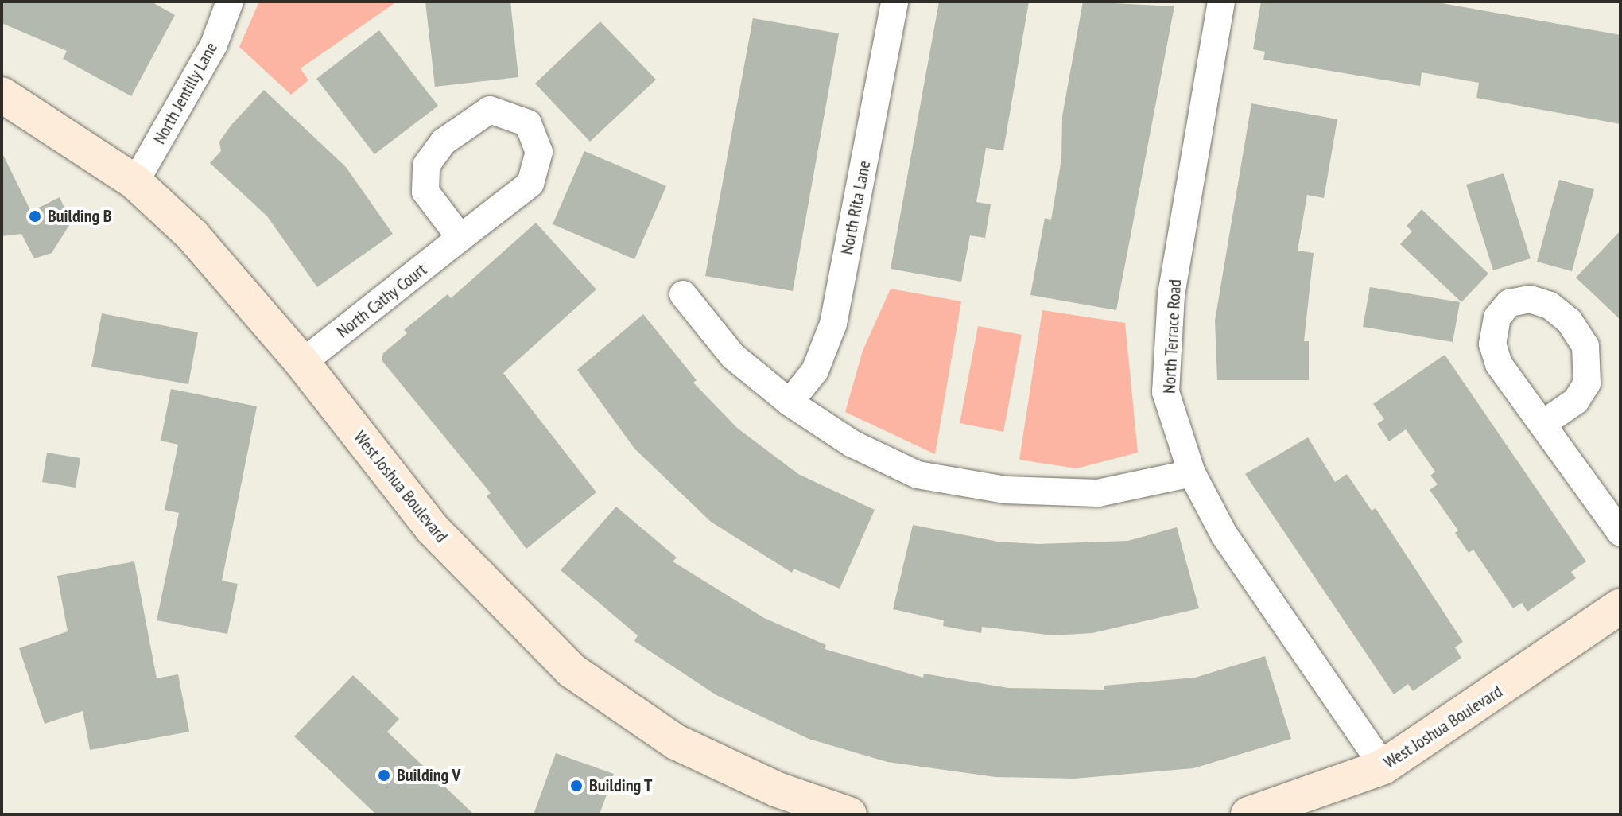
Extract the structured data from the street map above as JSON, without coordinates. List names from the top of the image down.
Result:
{
  "streets": {
    "street": [
      "North Jentilly Lane",
      "North Rita Lane",
      "North Cathy Court",
      "North Terrace Road",
      "West Joshua Boulevard"
    ]
  },
  "crossings": [
    ["North Jentilly Lane", "West Joshua Boulevard"],
    ["North Cathy Court", "West Joshua Boulevard"],
    ["North Terrace Road", "West Joshua Boulevard"]
  ],
  "places": ["Building B", "Building V", "Building T"]
}
